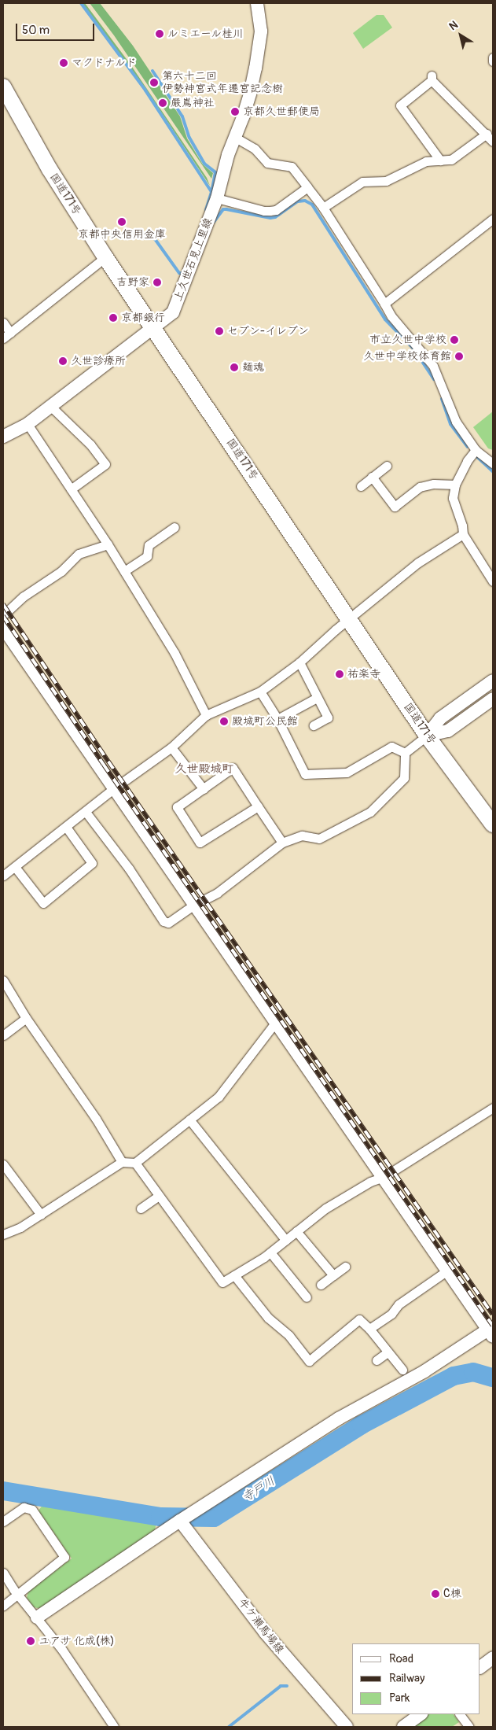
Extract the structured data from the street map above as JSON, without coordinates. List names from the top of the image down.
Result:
{
  "streets": {
    "highway": ["国道171号"],
    "street": ["上久世石見上里線", "牛ケ瀬馬場線"]
  },
  "crossings": [
    ["国道171号", "上久世石見上里線"]
  ],
  "districts": ["久世殿城町"],
  "water": ["寺戸川"],
  "places": [
    "ルミエール桂川",
    "マクドナルド",
    "第六十二回 伊勢神宮式年遷宮記念樹",
    "嚴嶌神社",
    "京都久世郵便局",
    "京都中央信用金庫",
    "吉野家",
    "京都銀行",
    "セブン-イレブン",
    "市立久世中学校",
    "久世中学校体育館",
    "久世診療所",
    "麺魂",
    "祐楽寺",
    "殿城町公民館",
    "C棟",
    "ユアサ 化成(株)"
  ],
  "legend": ["Road", "Railway", "Park"],
  "scale_bar": "50 m",
  "north": "top left"
}
